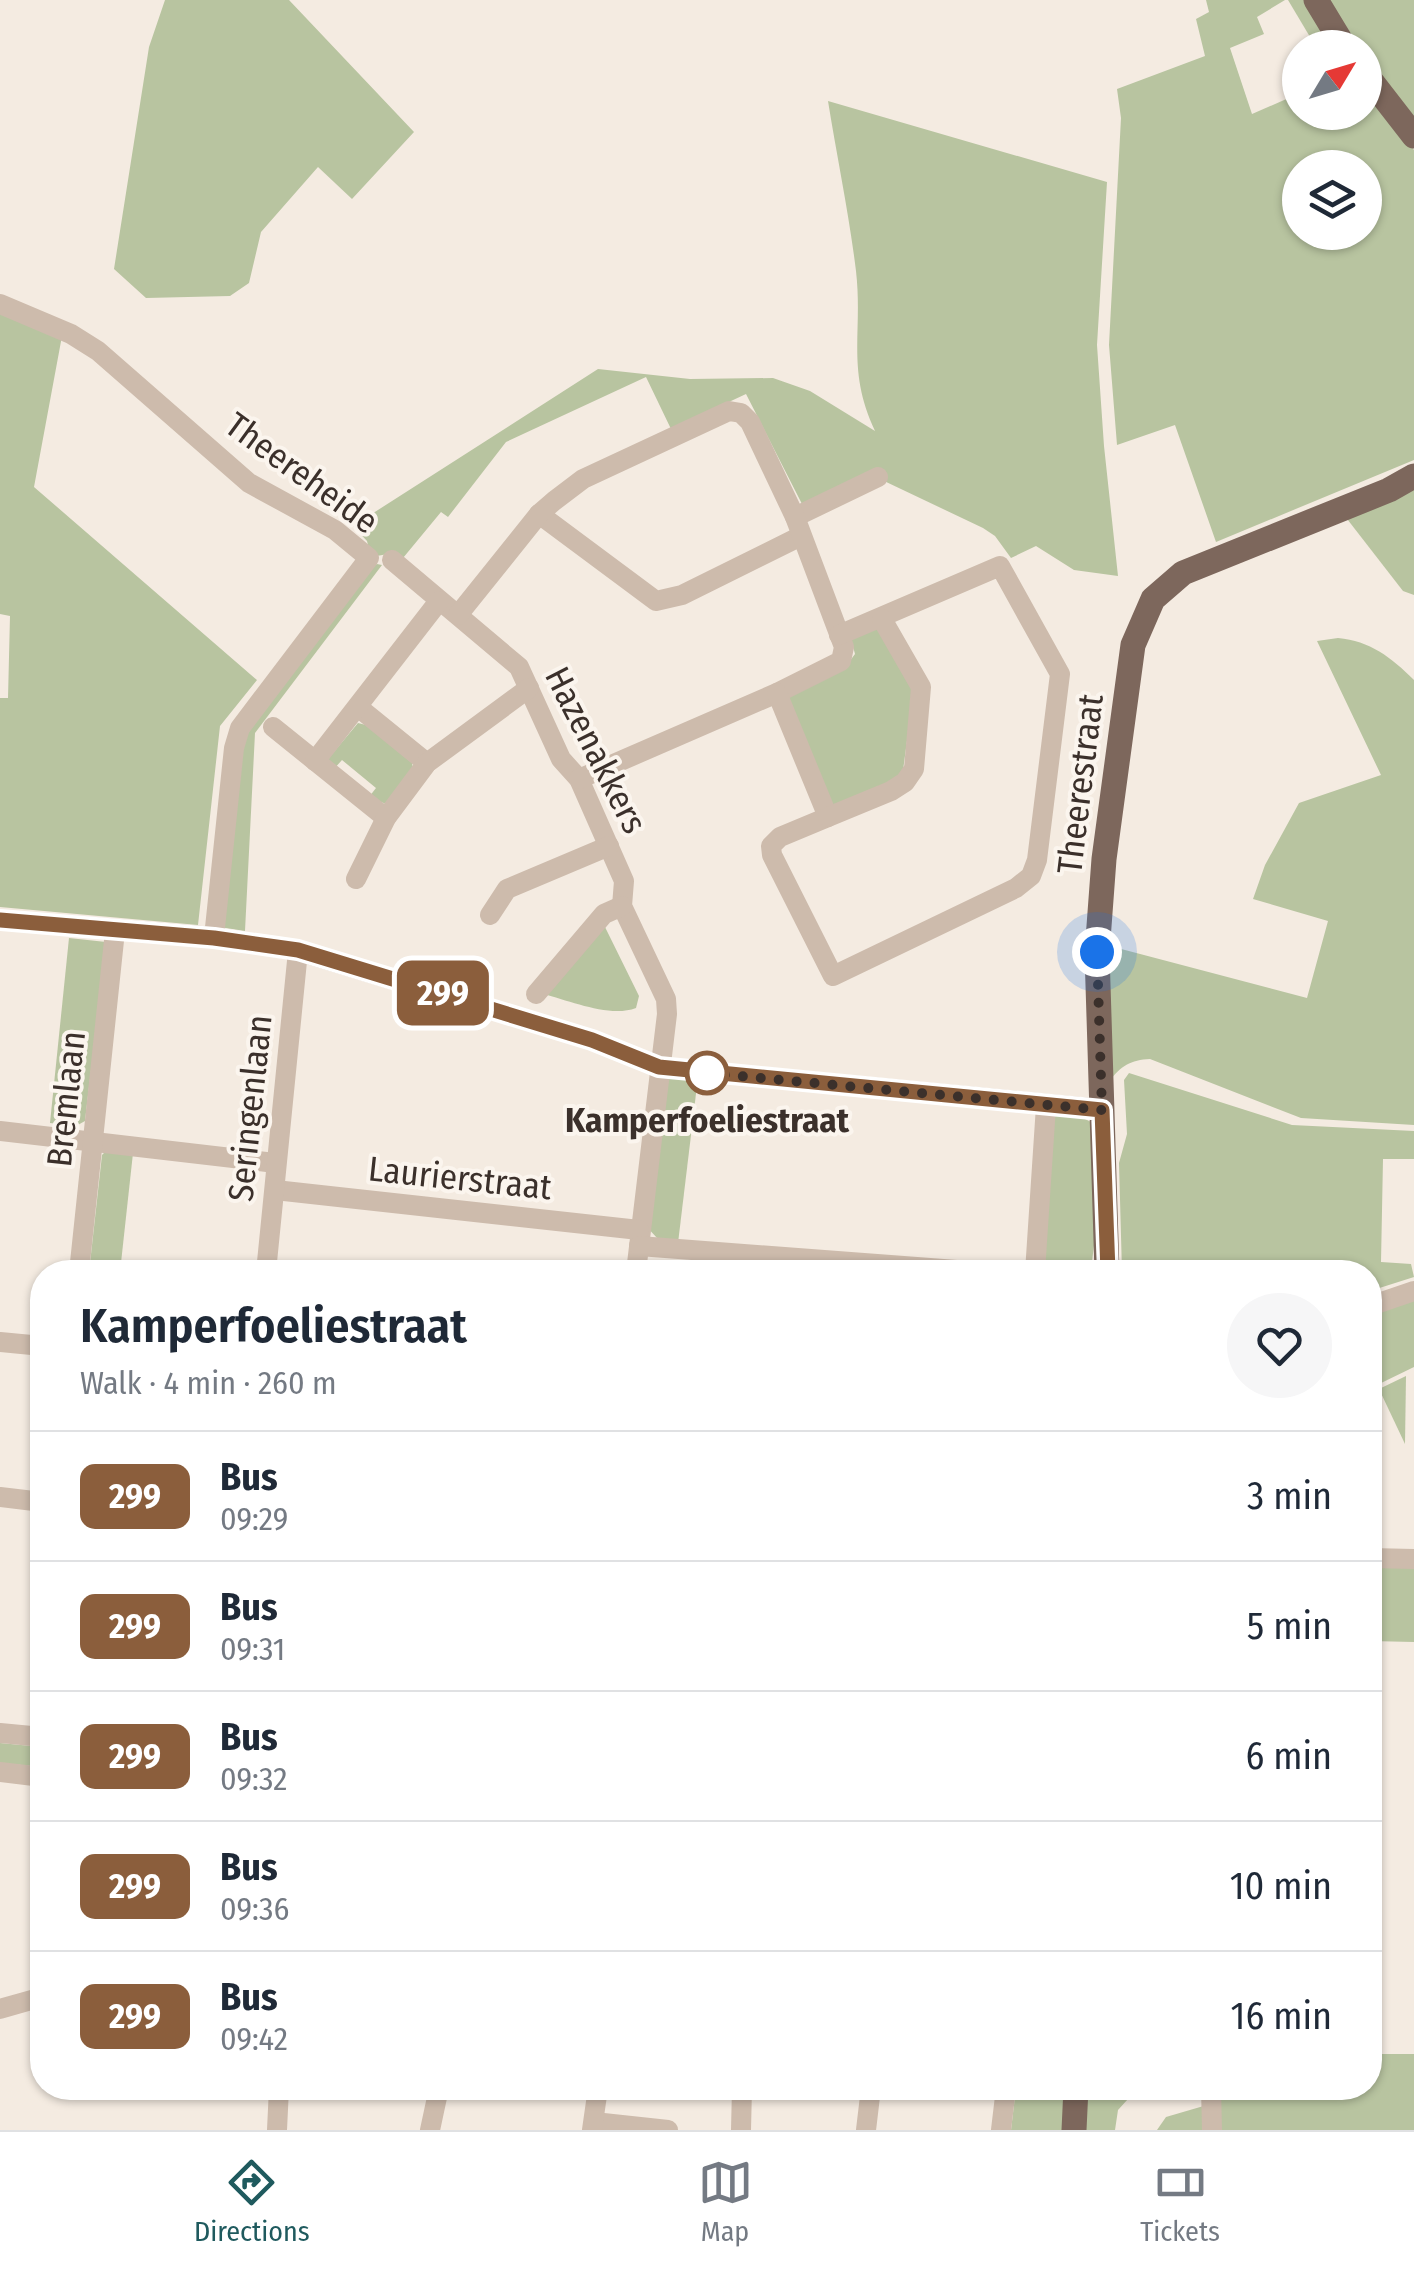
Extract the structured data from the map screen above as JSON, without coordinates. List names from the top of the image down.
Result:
{
  "streets": {
    "main road": ["Theerestraat"],
    "street": [
      "Theereheide",
      "Hazenakkers",
      "Bremlaan",
      "Seringenlaan",
      "Laurierstraat"
    ]
  },
  "crossings": [
    ["Hazenakkers", "Laurierstraat"],
    ["Seringenlaan", "Laurierstraat"]
  ],
  "places": ["Kamperfoeliestraat"],
  "lines": ["bus line 299"],
  "north": "top right",
  "page": {
    "on_map": "299",
    "heading": ["Kamperfoeliestraat", "Walk · 4 min · 260 m"],
    "list": [
      {
        "mark": "299",
        "name": "Bus",
        "note": "09:29",
        "value": "3 min"
      },
      {
        "mark": "299",
        "name": "Bus",
        "note": "09:31",
        "value": "5 min"
      },
      {
        "mark": "299",
        "name": "Bus",
        "note": "09:32",
        "value": "6 min"
      },
      {
        "mark": "299",
        "name": "Bus",
        "note": "09:36",
        "value": "10 min"
      },
      {
        "mark": "299",
        "name": "Bus",
        "note": "09:42",
        "value": "16 min"
      }
    ],
    "tabs": ["Directions", "Map", "Tickets"]
  }
}
